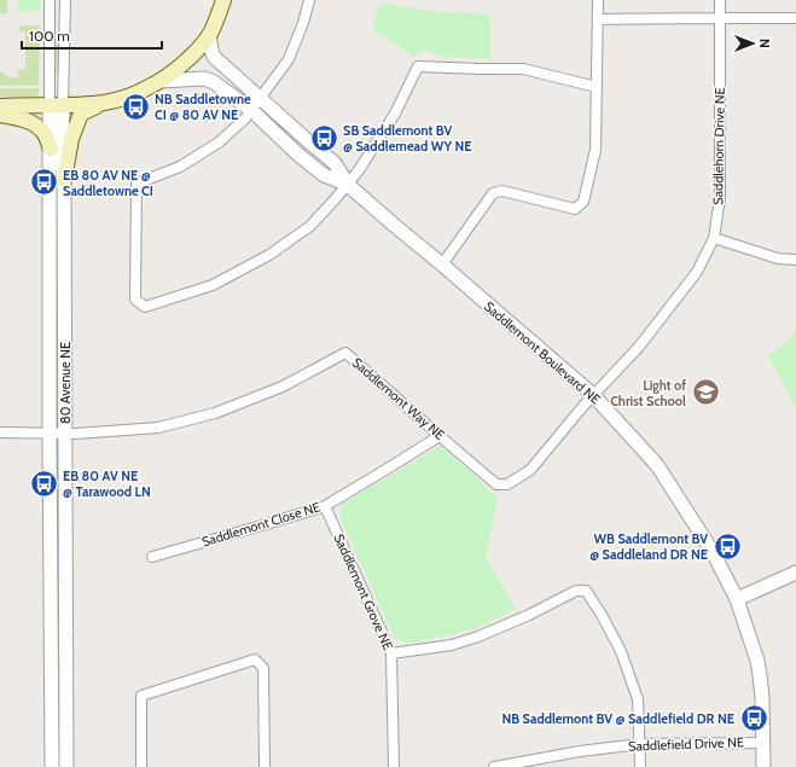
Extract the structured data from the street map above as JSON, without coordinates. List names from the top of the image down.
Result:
{
  "streets": {
    "street": [
      "Saddlehorn Drive NE",
      "Saddlemont Boulevard NE",
      "80 Avenue NE",
      "Saddlemont Way NE",
      "Saddlemont Close NE",
      "Saddlemont Grove NE",
      "Saddlefield Drive NE"
    ]
  },
  "crossings": [
    ["Saddlehorn Drive NE", "Saddlemont Boulevard NE"],
    ["Saddlehorn Drive NE", "Saddlemont Way NE"],
    ["Saddlemont Boulevard NE", "Saddlemont Way NE"],
    ["Saddlemont Boulevard NE", "Saddlefield Drive NE"],
    ["80 Avenue NE", "Saddlemont Way NE"],
    ["Saddlemont Way NE", "Saddlemont Close NE"],
    ["Saddlemont Close NE", "Saddlemont Grove NE"]
  ],
  "places": {
    "bus stop": [
      "NB Saddletowne CI @ 80 AV NE",
      "SB Saddlemont BV @ Saddlemead WY NE",
      "EB 80 AV NE @ Saddletowne CI",
      "EB 80 AV NE @ Tarawood LN",
      "WB Saddlemont BV @ Saddleland DR NE",
      "NB Saddlemont BV @ Saddlefield DR NE"
    ],
    "school or university": ["Light of Christ School"]
  },
  "scale_bar": "100 m",
  "north": "right"
}
